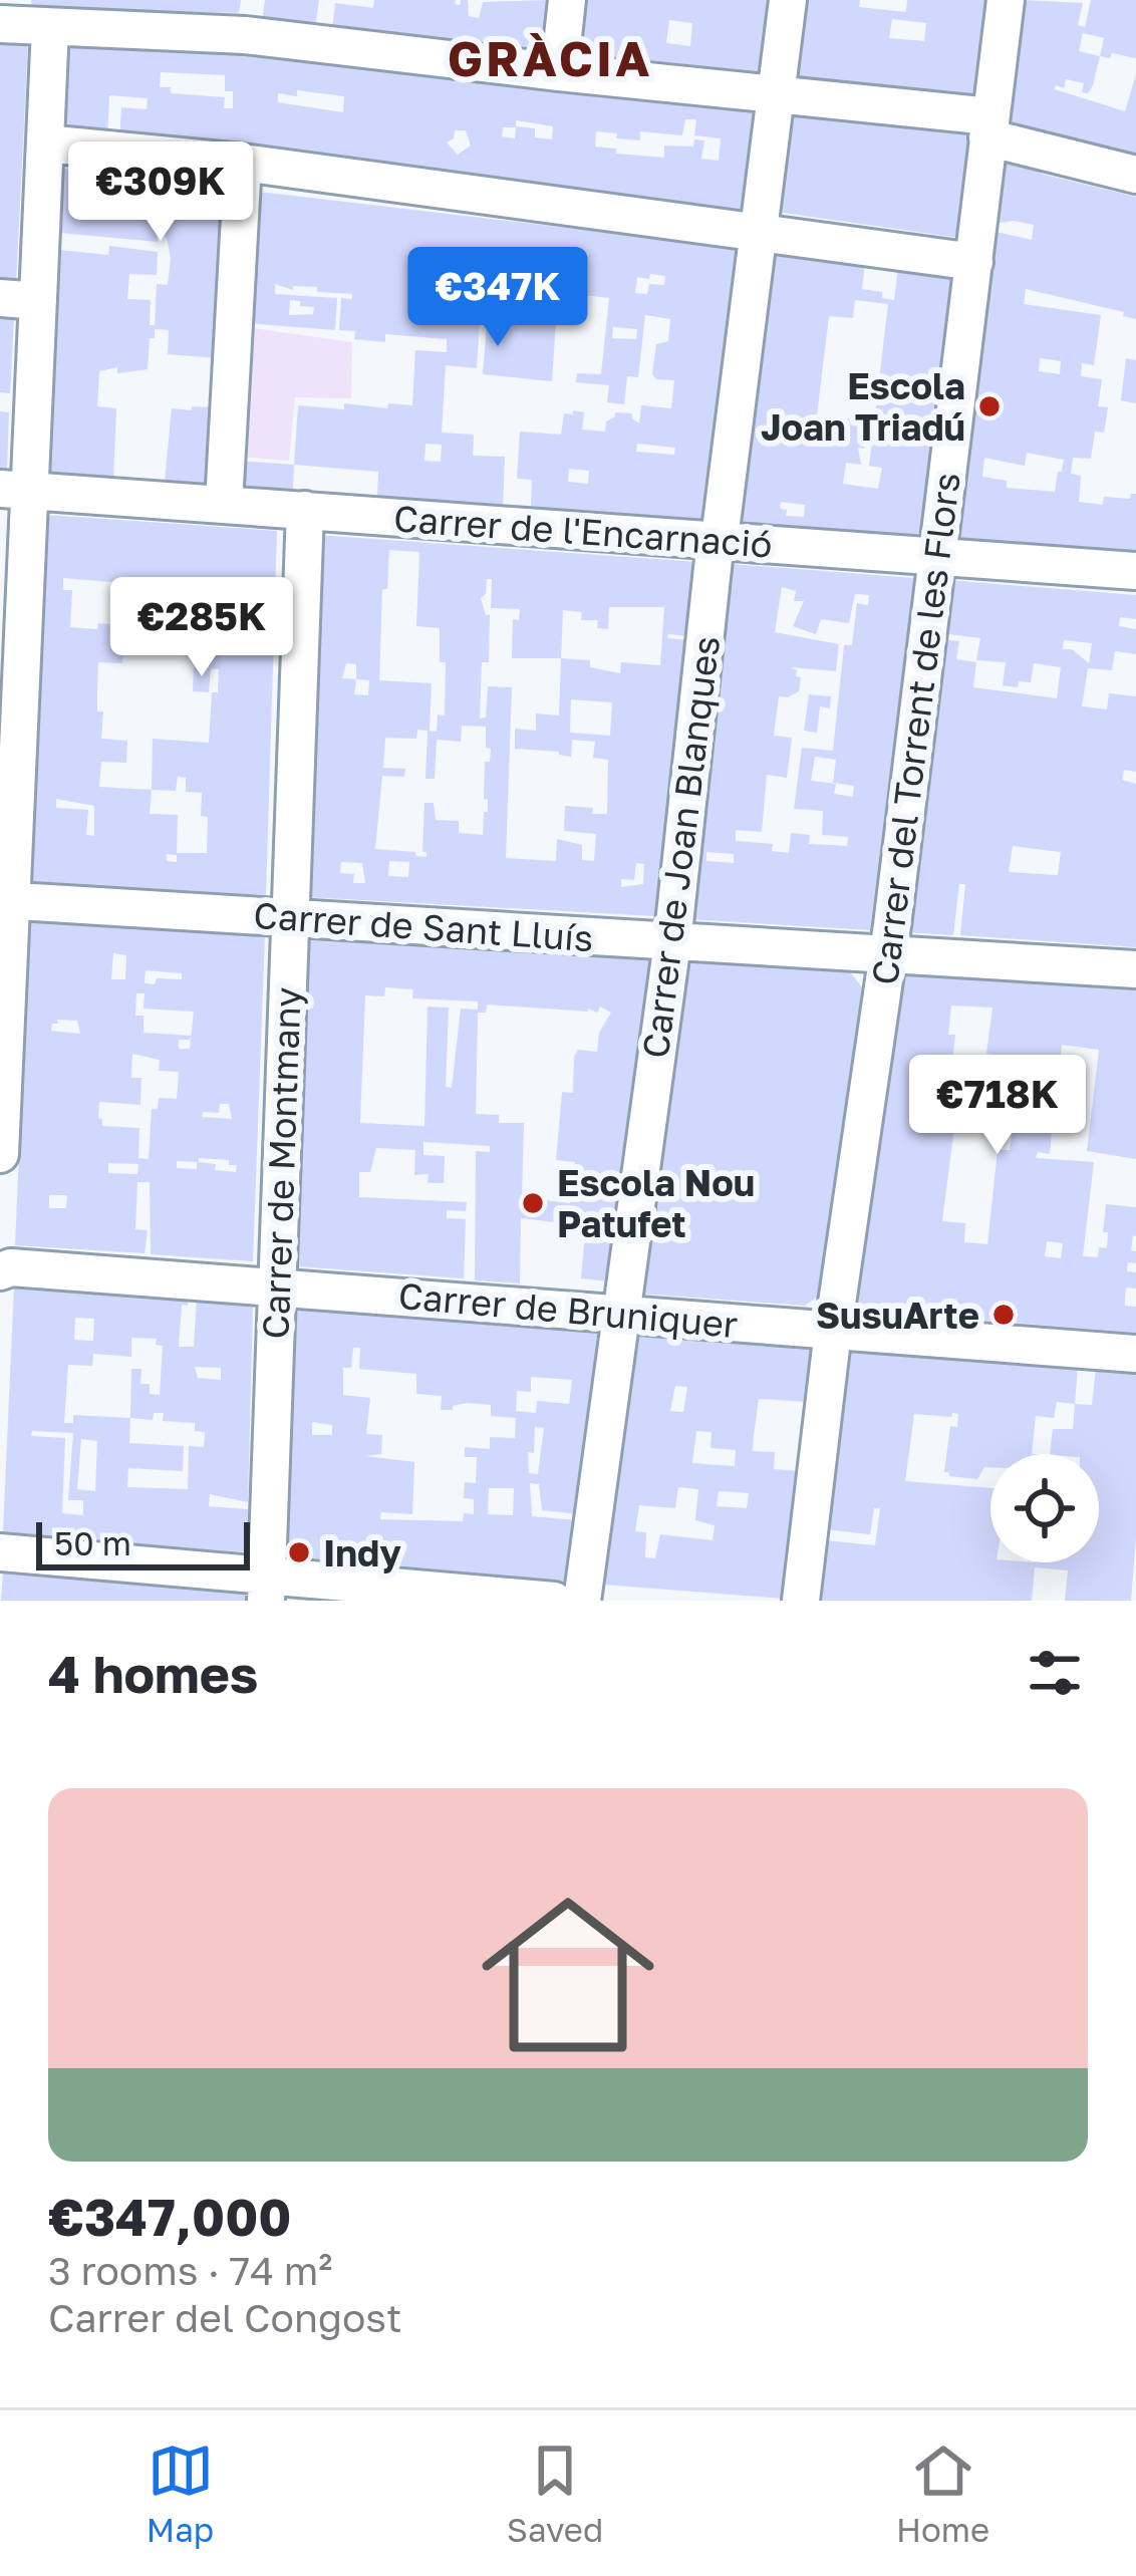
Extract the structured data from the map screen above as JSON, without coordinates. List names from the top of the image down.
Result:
{
  "streets": {
    "street": [
      "Carrer de l'Encarnació",
      "Carrer del Torrent de les Flors",
      "Carrer de Joan Blanques",
      "Carrer de Sant Lluís",
      "Carrer de Montmany",
      "Carrer de Bruniquer"
    ]
  },
  "crossings": [
    ["Carrer de l'Encarnació", "Carrer del Torrent de les Flors"],
    ["Carrer de l'Encarnació", "Carrer de Joan Blanques"],
    ["Carrer de l'Encarnació", "Carrer de Montmany"],
    ["Carrer del Torrent de les Flors", "Carrer de Sant Lluís"],
    ["Carrer del Torrent de les Flors", "Carrer de Bruniquer"],
    ["Carrer de Joan Blanques", "Carrer de Sant Lluís"],
    ["Carrer de Joan Blanques", "Carrer de Bruniquer"],
    ["Carrer de Sant Lluís", "Carrer de Montmany"],
    ["Carrer de Montmany", "Carrer de Bruniquer"]
  ],
  "districts": ["GRÀCIA"],
  "places": [
    "Escola Joan Triadú",
    "Escola Nou Patufet",
    "SusuArte",
    "Indy"
  ],
  "scale_bar": "50 m",
  "page": {
    "price": [
      "€309K",
      "€347K",
      "€285K",
      "€718K"
    ],
    "scale": "50 m",
    "heading": "4 homes",
    "list": [
      {
        "name": "€347,000",
        "note": "3 rooms · 74 m² · Carrer del Congost"
      }
    ],
    "tabs": ["Map", "Saved", "Home"]
  }
}
